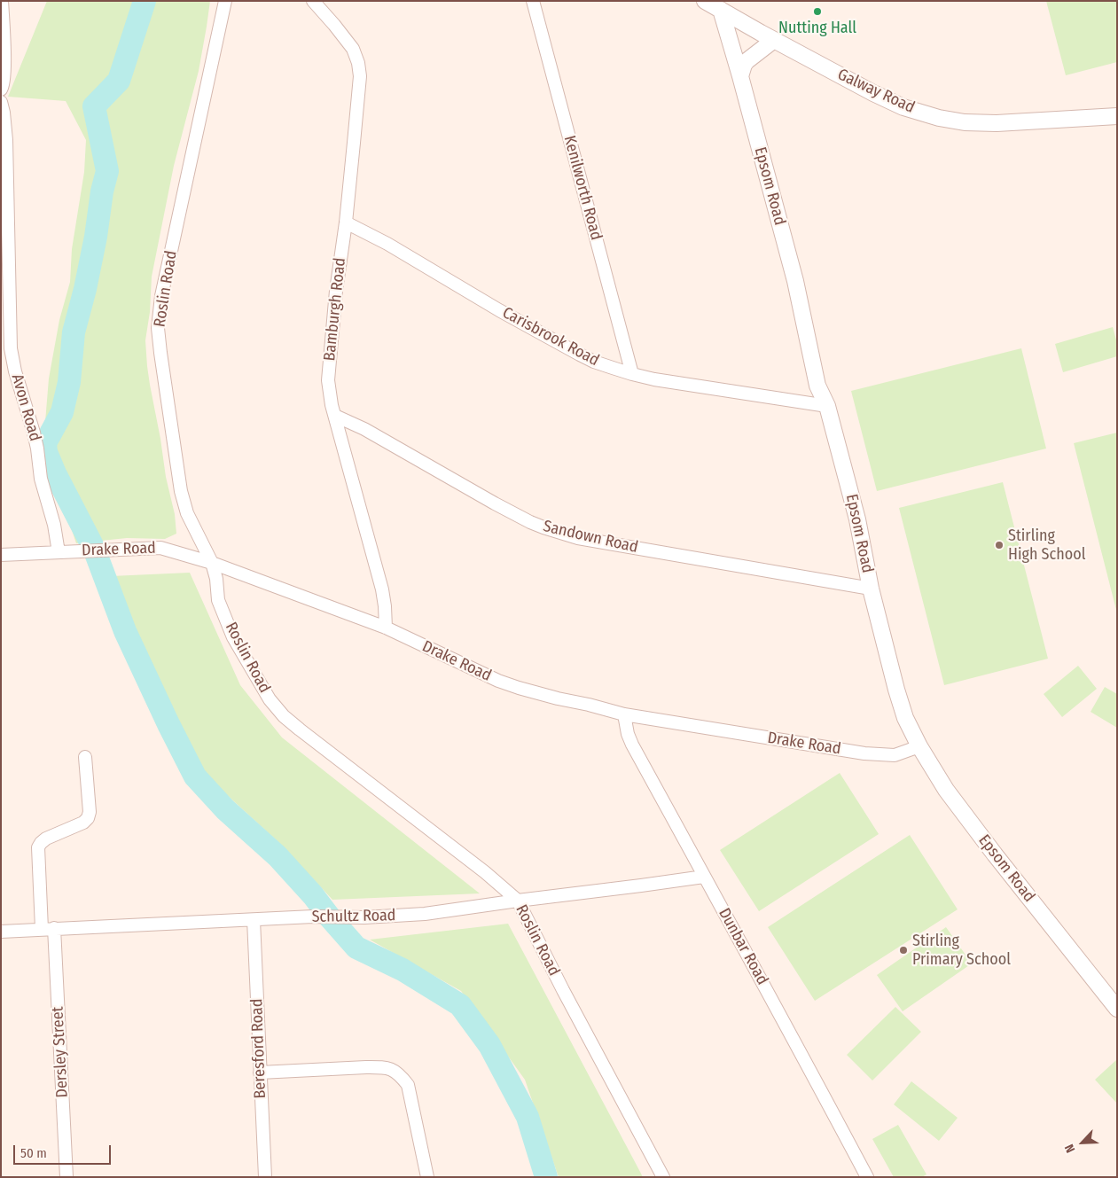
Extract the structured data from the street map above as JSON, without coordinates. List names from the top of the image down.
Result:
{
  "streets": {
    "street": [
      "Galway Road",
      "Epsom Road",
      "Kenilworth Road",
      "Roslin Road",
      "Bamburgh Road",
      "Carisbrook Road",
      "Avon Road",
      "Sandown Road",
      "Drake Road",
      "Schultz Road",
      "Dunbar Road",
      "Beresford Road",
      "Dersley Street"
    ]
  },
  "crossings": [
    ["Galway Road", "Epsom Road"],
    ["Epsom Road", "Carisbrook Road"],
    ["Epsom Road", "Sandown Road"],
    ["Epsom Road", "Drake Road"],
    ["Kenilworth Road", "Carisbrook Road"],
    ["Roslin Road", "Drake Road"],
    ["Roslin Road", "Schultz Road"],
    ["Bamburgh Road", "Carisbrook Road"],
    ["Bamburgh Road", "Sandown Road"],
    ["Bamburgh Road", "Drake Road"],
    ["Avon Road", "Drake Road"],
    ["Drake Road", "Dunbar Road"],
    ["Schultz Road", "Dunbar Road"],
    ["Schultz Road", "Beresford Road"],
    ["Schultz Road", "Dersley Street"]
  ],
  "places": ["Nutting Hall", "Stirling High School", "Stirling Primary School"],
  "scale_bar": "50 m",
  "north": "bottom left"
}
